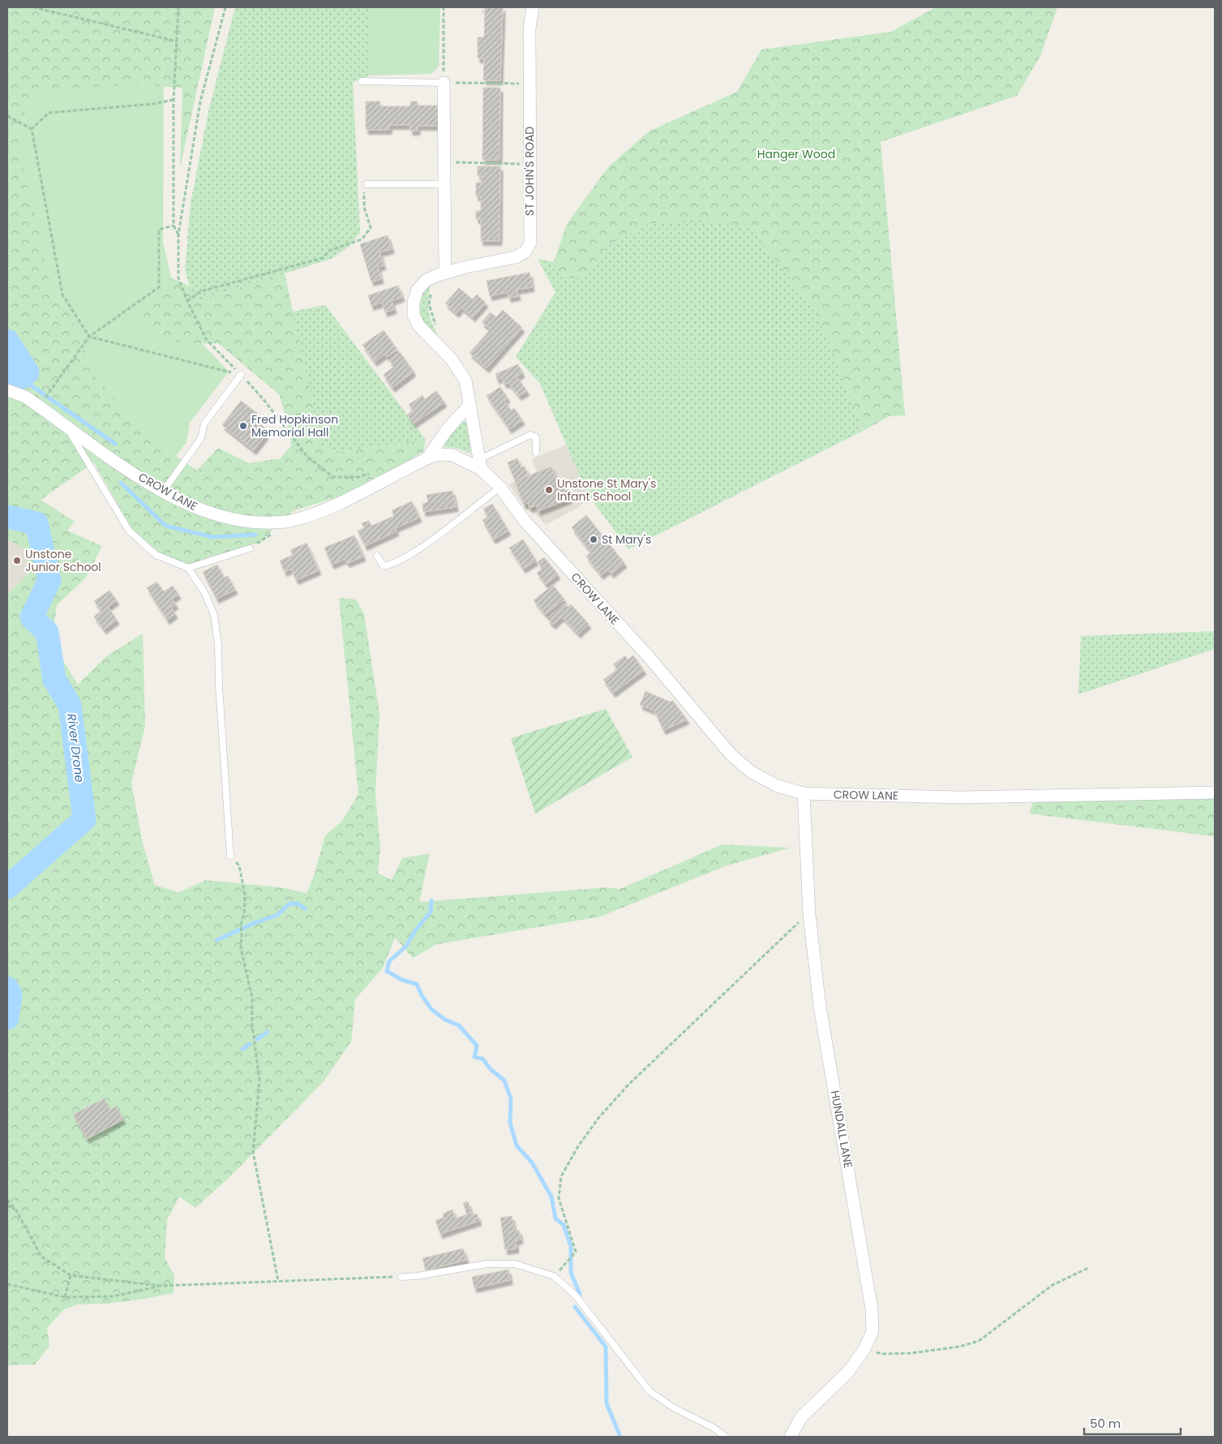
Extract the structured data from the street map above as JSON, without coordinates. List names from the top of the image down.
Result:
{
  "streets": {
    "street": ["ST JOHN'S ROAD", "CROW LANE", "HUNDALL LANE"]
  },
  "crossings": [
    ["ST JOHN'S ROAD", "CROW LANE"],
    ["CROW LANE", "HUNDALL LANE"]
  ],
  "water": ["River Drone"],
  "parks": ["Hanger Wood"],
  "places": [
    "Fred Hopkinson Memorial Hall",
    "Unstone St Mary's Infant School",
    "St Mary's",
    "Unstone Junior School"
  ],
  "scale_bar": "50 m"
}
